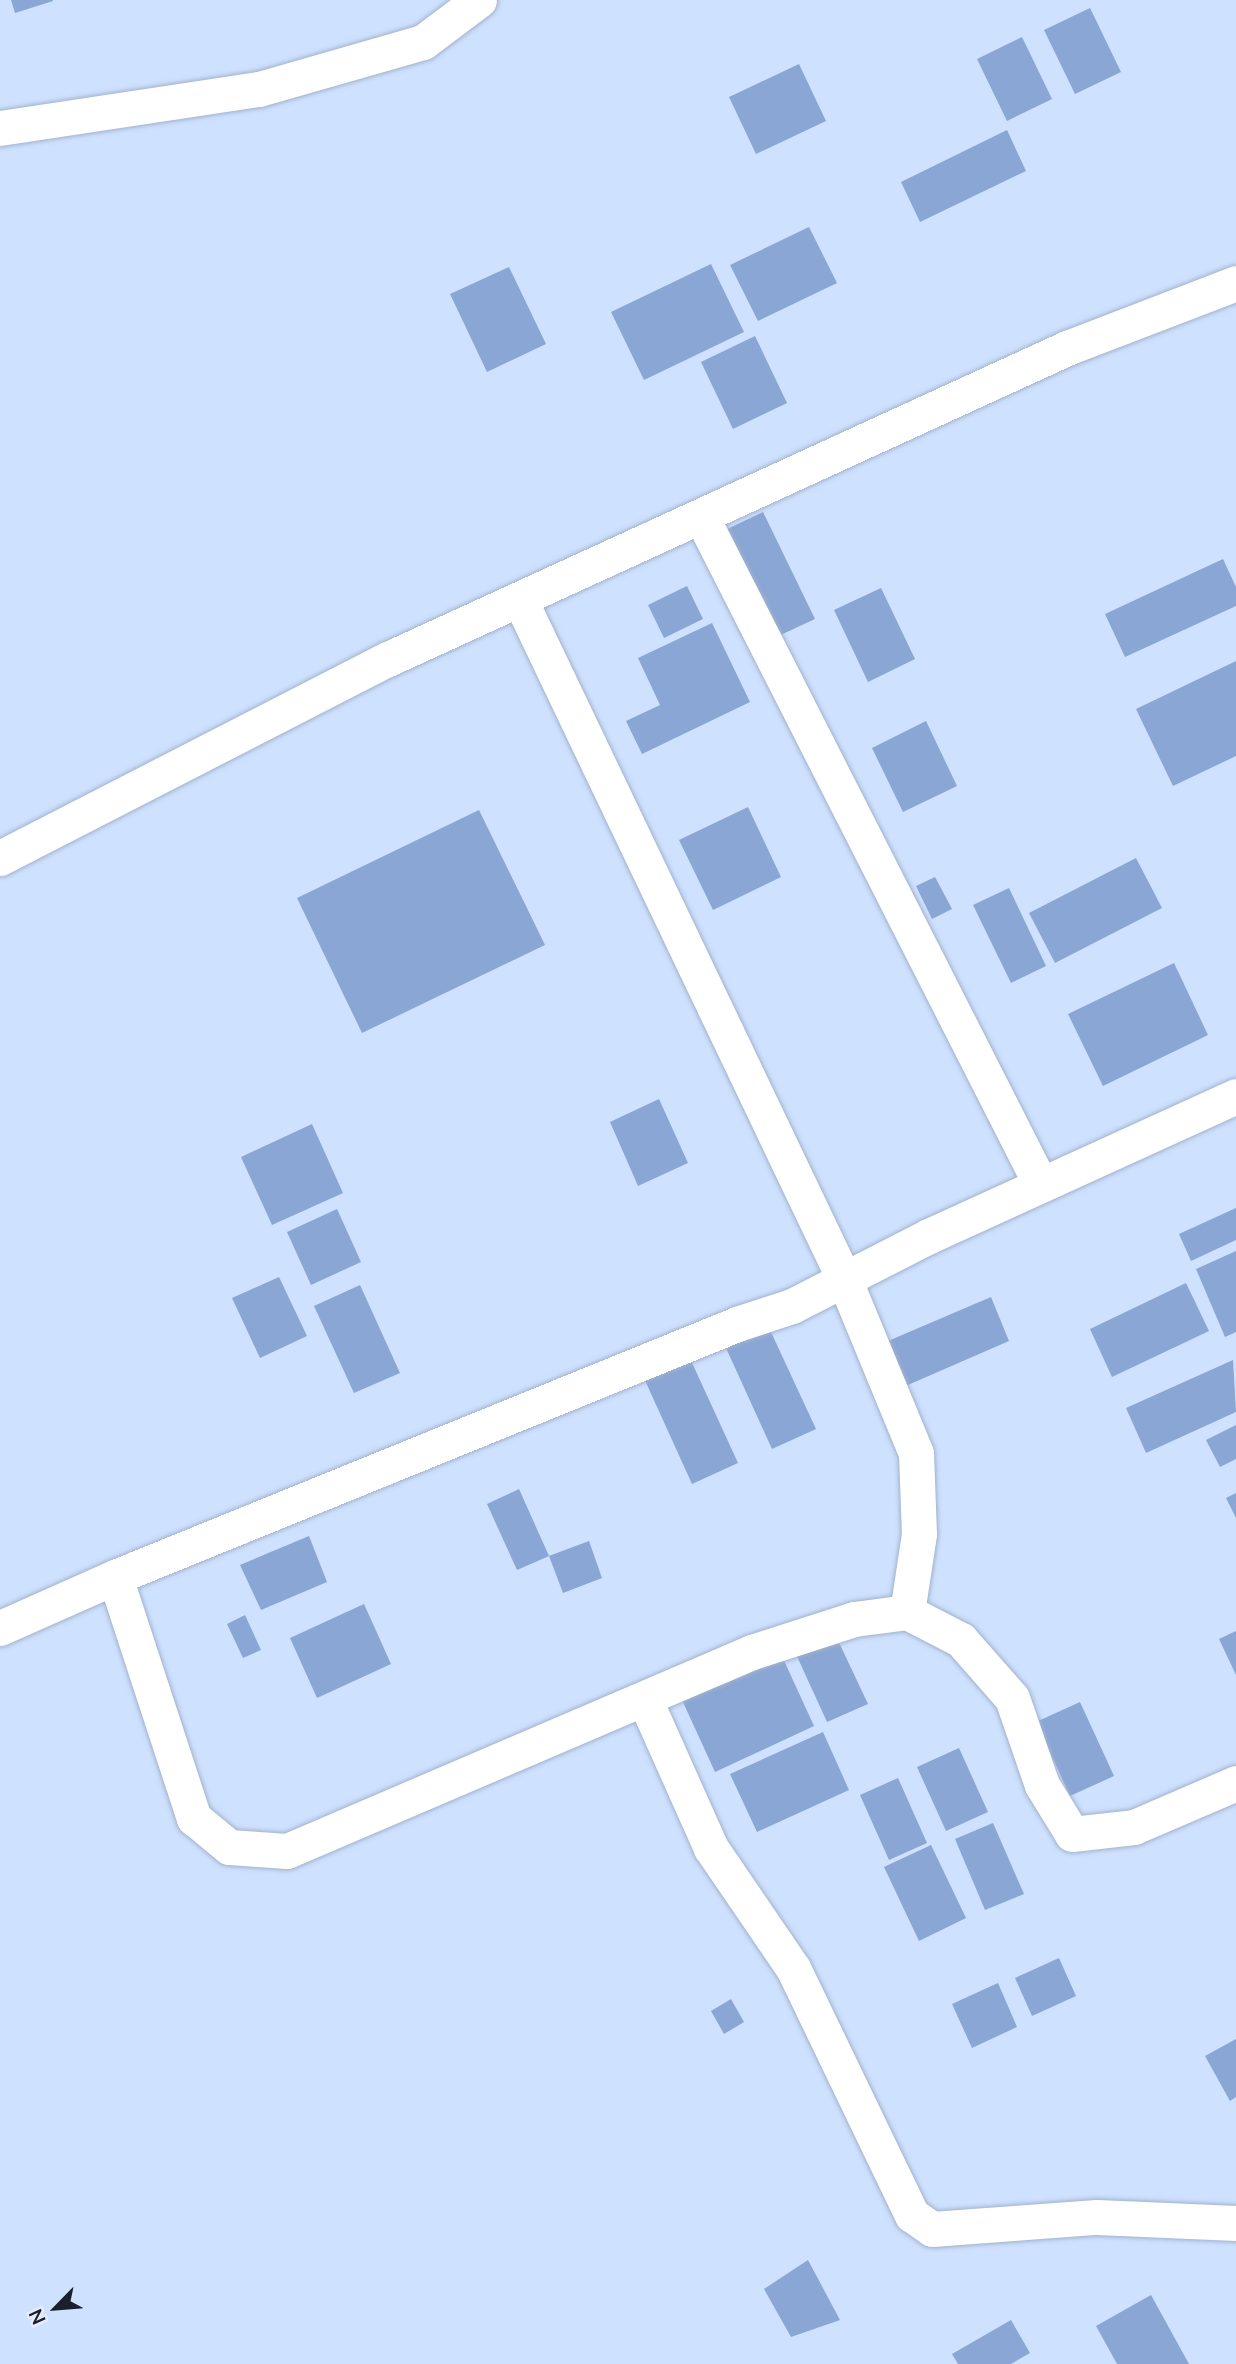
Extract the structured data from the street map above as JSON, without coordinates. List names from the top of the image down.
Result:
{
  "north": "bottom left"
}
